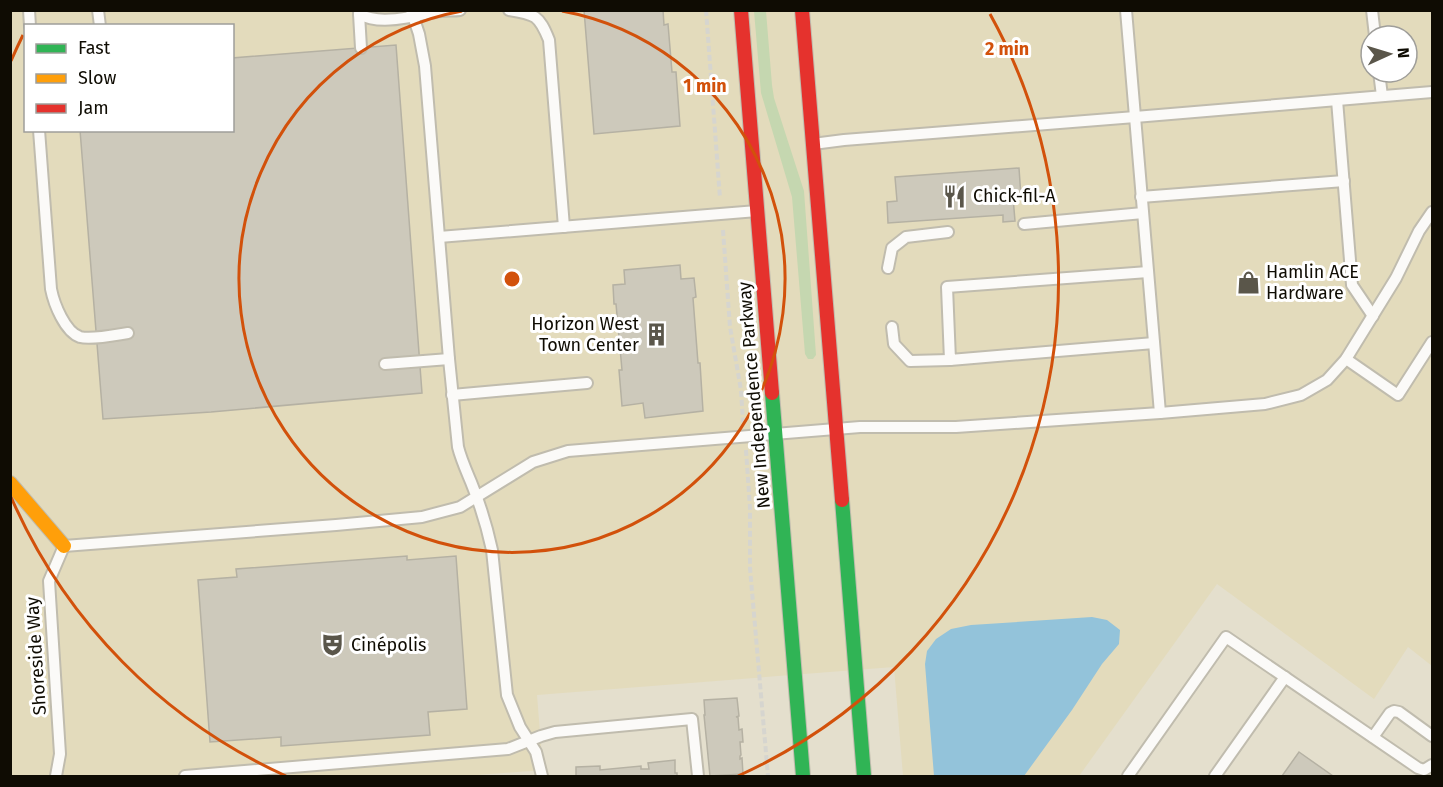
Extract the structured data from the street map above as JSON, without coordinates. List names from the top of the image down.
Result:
{
  "streets": {
    "street": ["New Independence Parkway"],
    "lane": ["Shoreside Way"]
  },
  "places": {
    "restaurant": ["Chick-fil-A"],
    "shop": ["Hamlin ACE Hardware"],
    "building": ["Horizon West Town Center"],
    "theatre": ["Cinépolis"]
  },
  "legend": ["Fast", "Slow", "Jam"],
  "north": "right",
  "rings": ["2 min", "1 min"]
}
